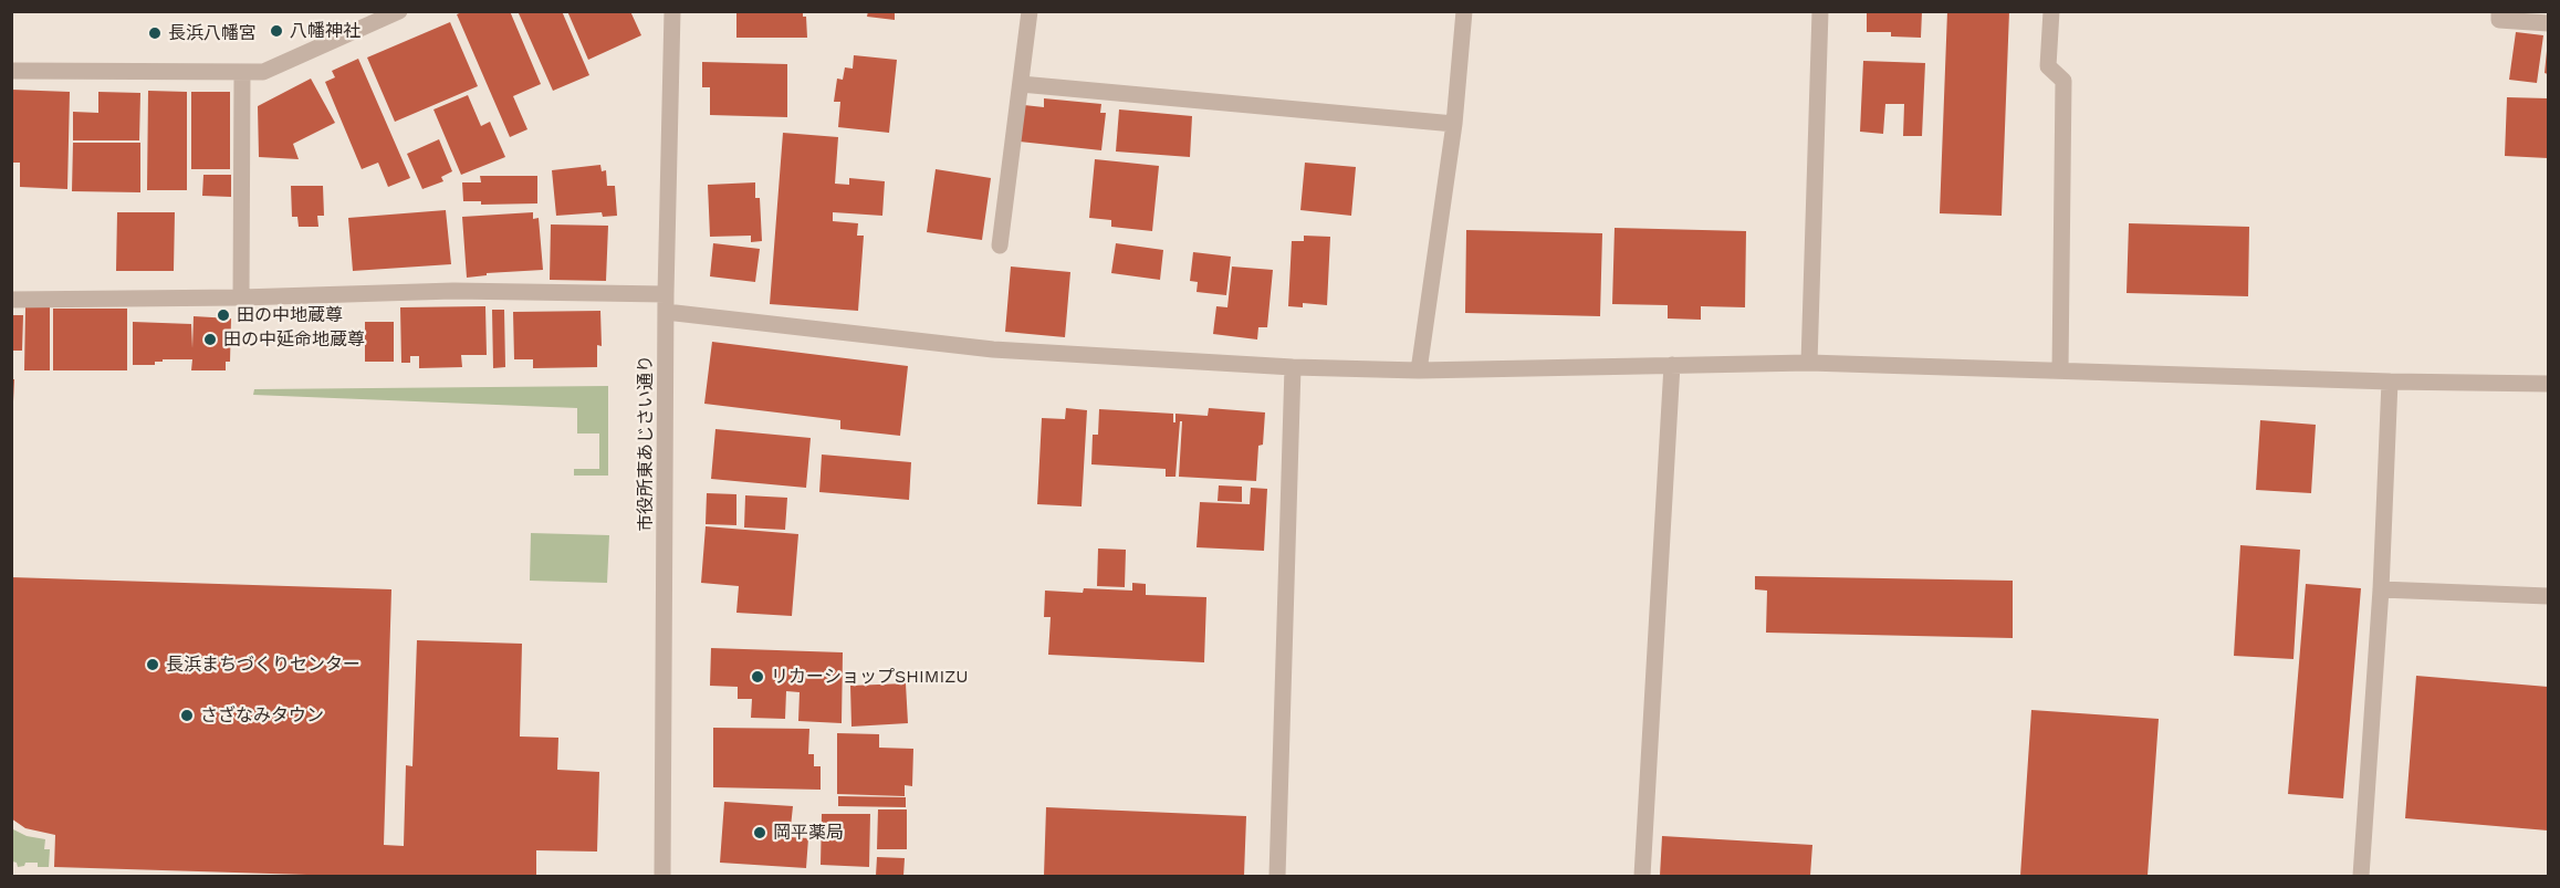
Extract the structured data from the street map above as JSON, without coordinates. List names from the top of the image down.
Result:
{
  "streets": {
    "street": ["市役所東あじさい通り"]
  },
  "places": [
    "八幡神社",
    "長浜八幡宮",
    "田の中地蔵尊",
    "田の中延命地蔵尊",
    "長浜まちづくりセンター",
    "リカーショップSHIMIZU",
    "さざなみタウン",
    "岡平薬局"
  ]
}
